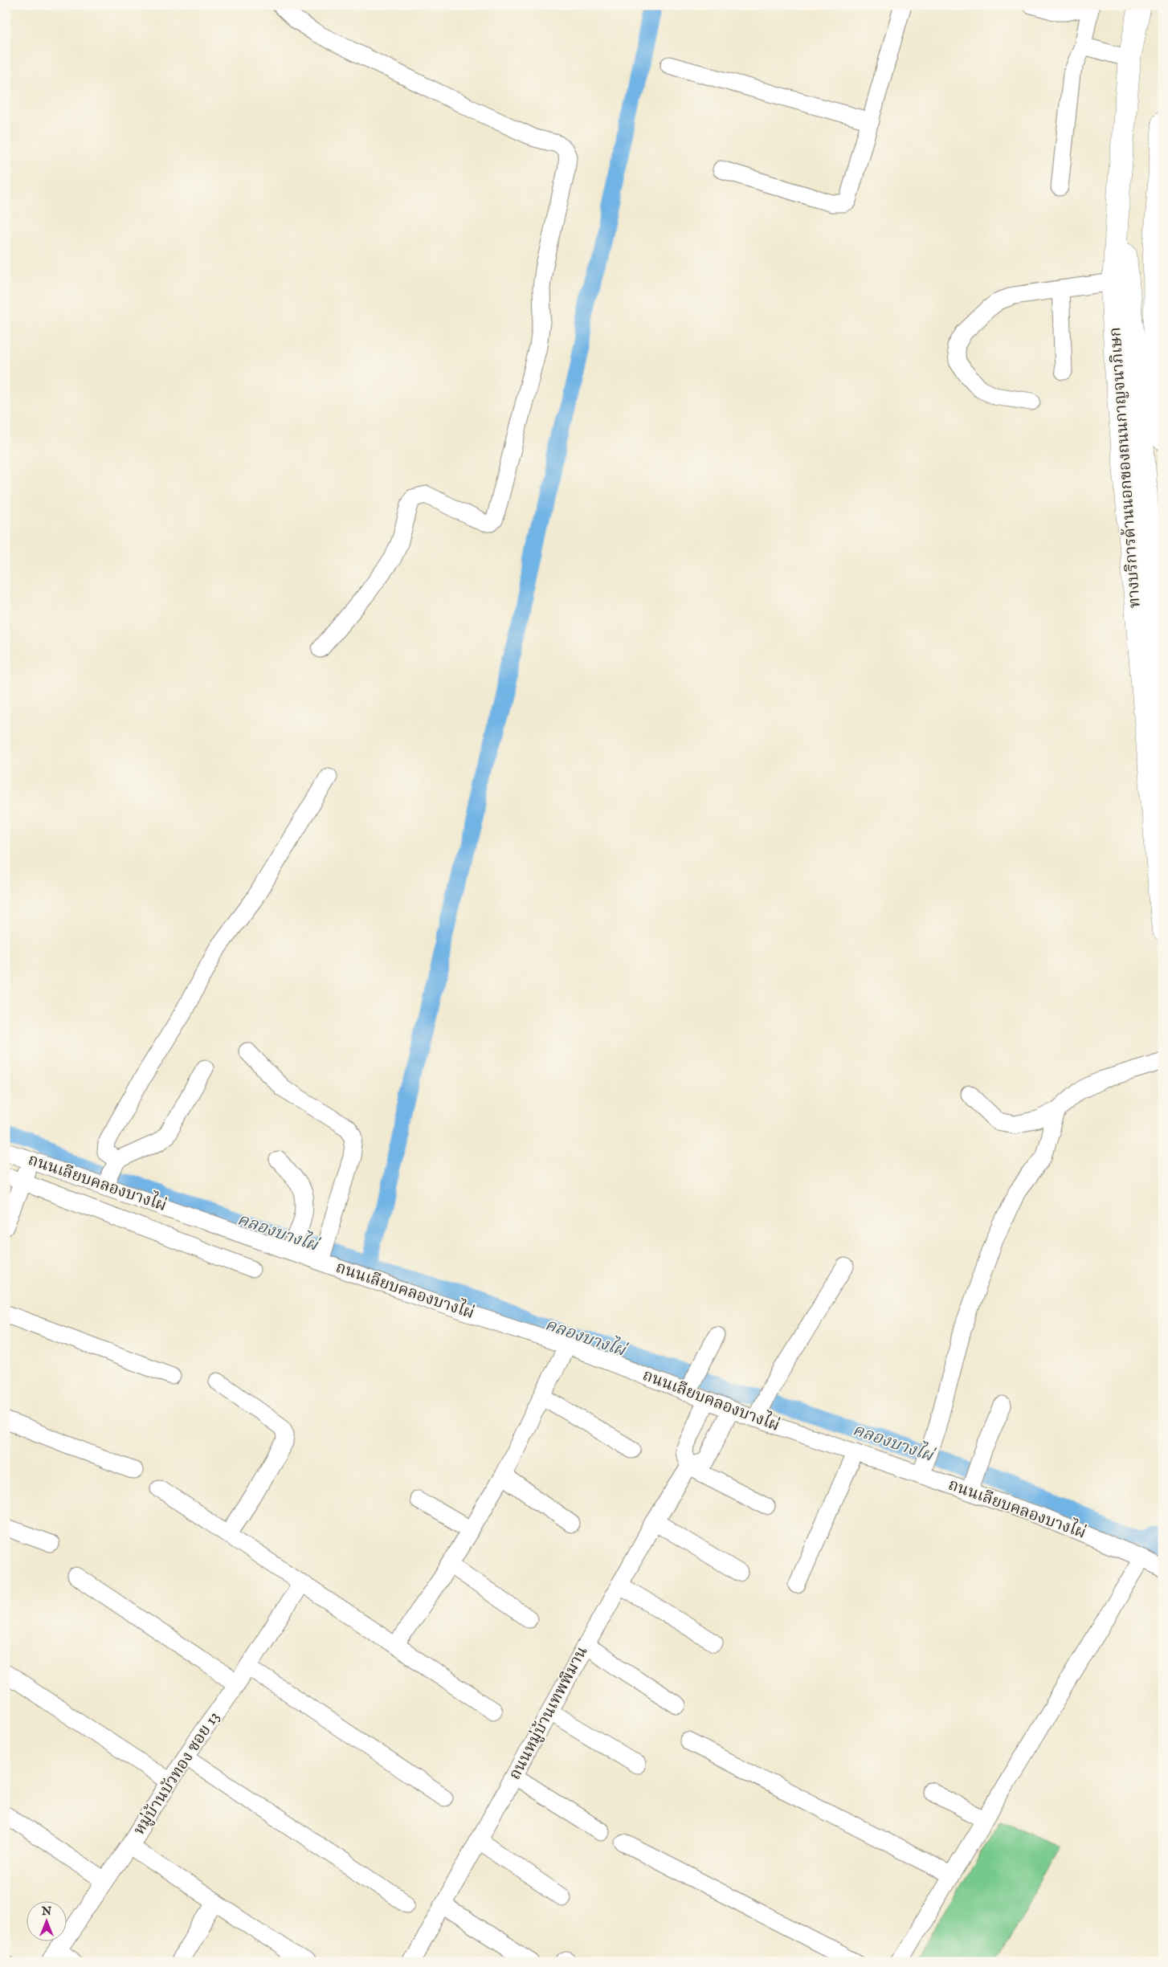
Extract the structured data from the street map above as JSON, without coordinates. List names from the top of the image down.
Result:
{
  "streets": {
    "main road": ["ทางบริการด้านนอกของถนนกาญจนาภิเษก"],
    "street": ["ถนนเลียบคลองบางไผ่", "ถนนหมู่บ้านเทพพิมาน", "หมู่บ้านบัวทอง ซอย 13"]
  },
  "water": ["คลองบางไผ่"],
  "north": "top"
}
